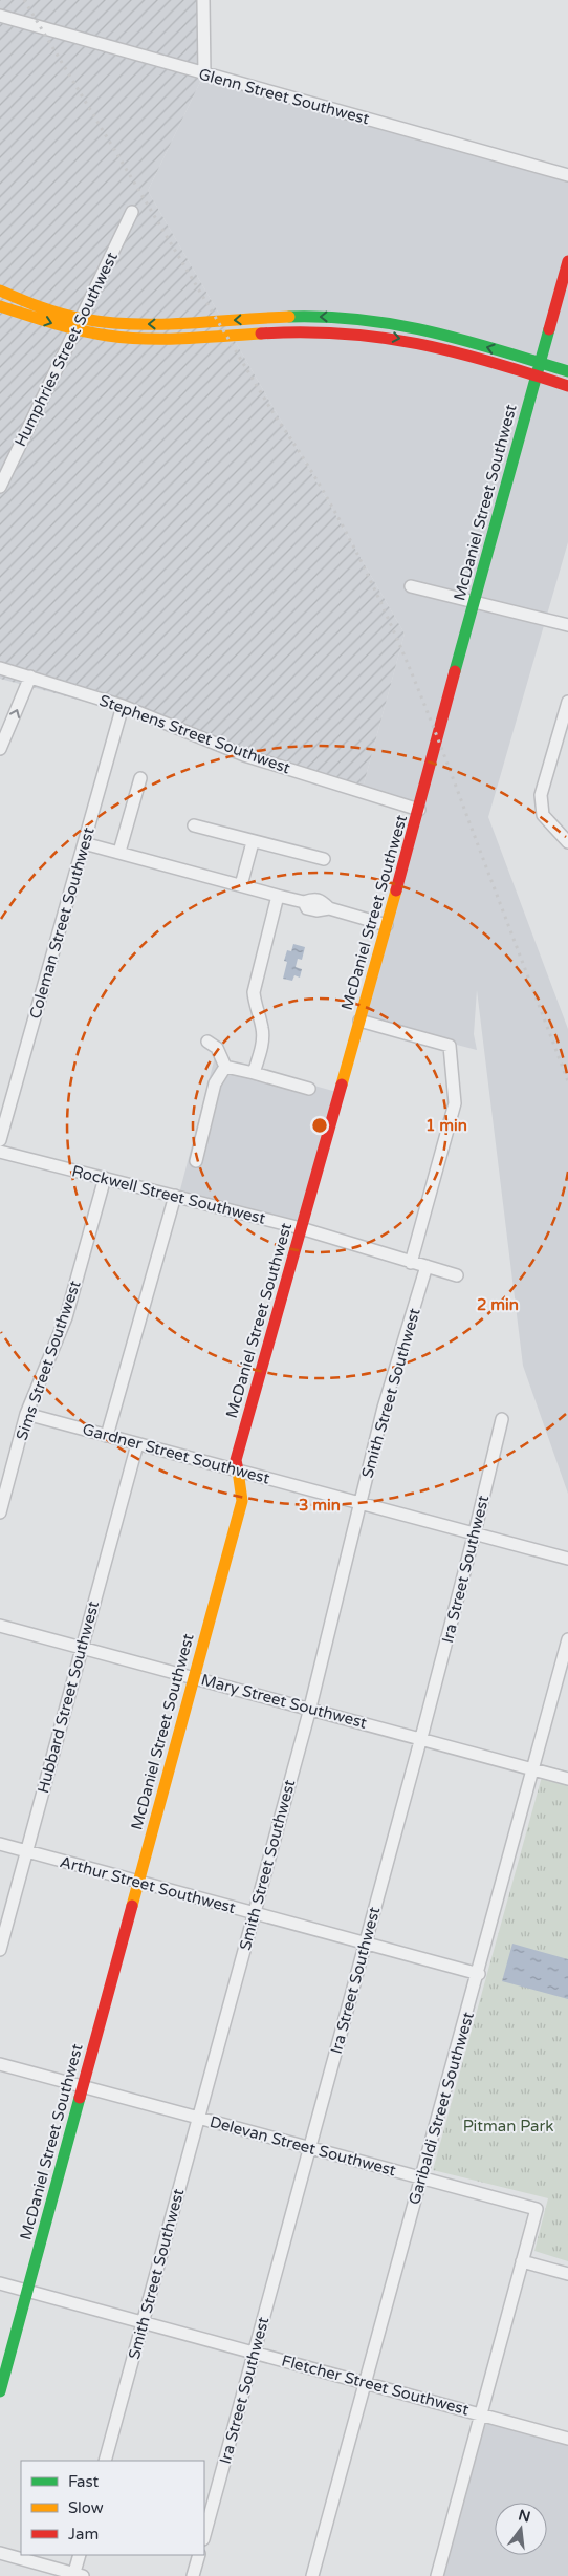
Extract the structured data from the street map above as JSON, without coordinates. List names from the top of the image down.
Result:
{
  "streets": {
    "street": [
      "Glenn Street Southwest",
      "Humphries Street Southwest",
      "McDaniel Street Southwest",
      "Stephens Street Southwest",
      "Coleman Street Southwest",
      "Rockwell Street Southwest",
      "Sims Street Southwest",
      "Smith Street Southwest",
      "Gardner Street Southwest",
      "Ira Street Southwest",
      "Hubbard Street Southwest",
      "Mary Street Southwest",
      "Arthur Street Southwest",
      "Garibaldi Street Southwest",
      "Delevan Street Southwest",
      "Fletcher Street Southwest"
    ]
  },
  "crossings": [
    ["McDaniel Street Southwest", "Stephens Street Southwest"],
    ["McDaniel Street Southwest", "Rockwell Street Southwest"],
    ["McDaniel Street Southwest", "Gardner Street Southwest"],
    ["McDaniel Street Southwest", "Mary Street Southwest"],
    ["McDaniel Street Southwest", "Arthur Street Southwest"],
    ["McDaniel Street Southwest", "Delevan Street Southwest"],
    ["McDaniel Street Southwest", "Fletcher Street Southwest"],
    ["Stephens Street Southwest", "Coleman Street Southwest"],
    ["Rockwell Street Southwest", "Sims Street Southwest"],
    ["Rockwell Street Southwest", "Smith Street Southwest"],
    ["Sims Street Southwest", "Gardner Street Southwest"],
    ["Smith Street Southwest", "Gardner Street Southwest"],
    ["Smith Street Southwest", "Mary Street Southwest"],
    ["Smith Street Southwest", "Arthur Street Southwest"],
    ["Smith Street Southwest", "Delevan Street Southwest"],
    ["Smith Street Southwest", "Fletcher Street Southwest"],
    ["Gardner Street Southwest", "Ira Street Southwest"],
    ["Gardner Street Southwest", "Hubbard Street Southwest"],
    ["Ira Street Southwest", "Mary Street Southwest"],
    ["Ira Street Southwest", "Arthur Street Southwest"],
    ["Ira Street Southwest", "Delevan Street Southwest"],
    ["Ira Street Southwest", "Fletcher Street Southwest"],
    ["Hubbard Street Southwest", "Mary Street Southwest"],
    ["Hubbard Street Southwest", "Arthur Street Southwest"],
    ["Mary Street Southwest", "Garibaldi Street Southwest"],
    ["Arthur Street Southwest", "Garibaldi Street Southwest"],
    ["Garibaldi Street Southwest", "Delevan Street Southwest"],
    ["Garibaldi Street Southwest", "Fletcher Street Southwest"]
  ],
  "parks": ["Pitman Park"],
  "legend": ["Fast", "Slow", "Jam"],
  "north": "top",
  "rings": ["1 min", "2 min", "3 min"]
}
